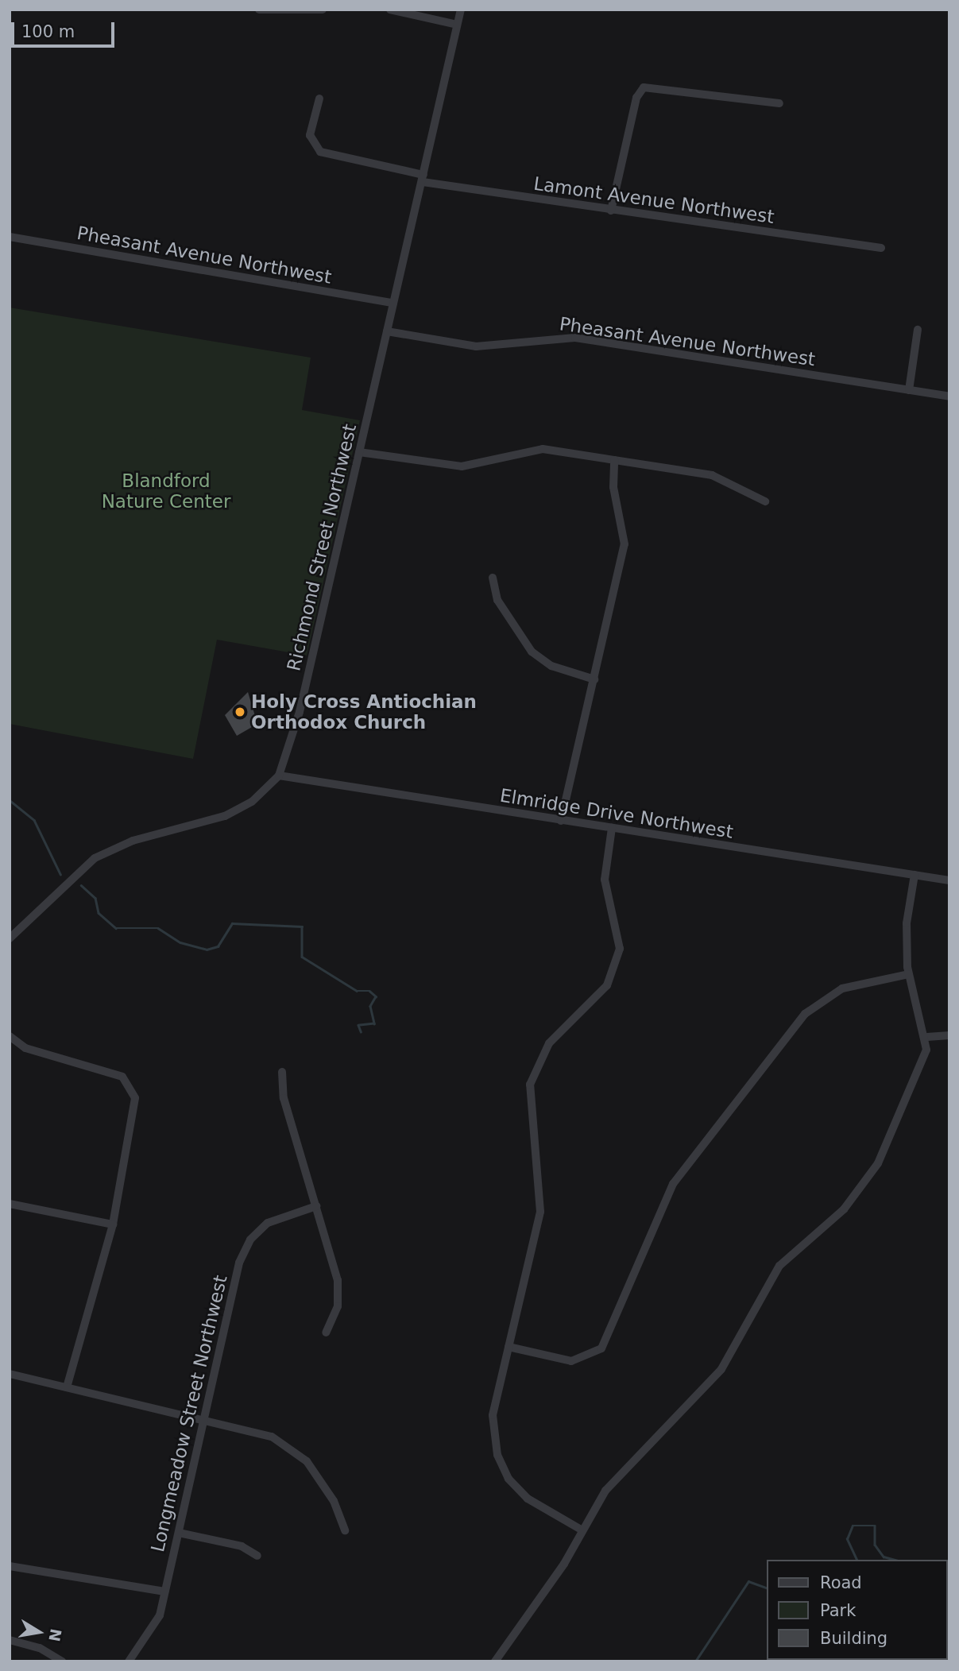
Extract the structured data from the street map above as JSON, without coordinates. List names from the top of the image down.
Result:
{
  "streets": {
    "street": [
      "Lamont Avenue Northwest",
      "Pheasant Avenue Northwest",
      "Richmond Street Northwest",
      "Elmridge Drive Northwest",
      "Longmeadow Street Northwest"
    ]
  },
  "crossings": [
    ["Lamont Avenue Northwest", "Richmond Street Northwest"],
    ["Pheasant Avenue Northwest", "Richmond Street Northwest"],
    ["Richmond Street Northwest", "Elmridge Drive Northwest"]
  ],
  "parks": ["Blandford Nature Center"],
  "places": ["Holy Cross Antiochian Orthodox Church"],
  "legend": ["Road", "Park", "Building"],
  "scale_bar": "100 m",
  "north": "right"
}
